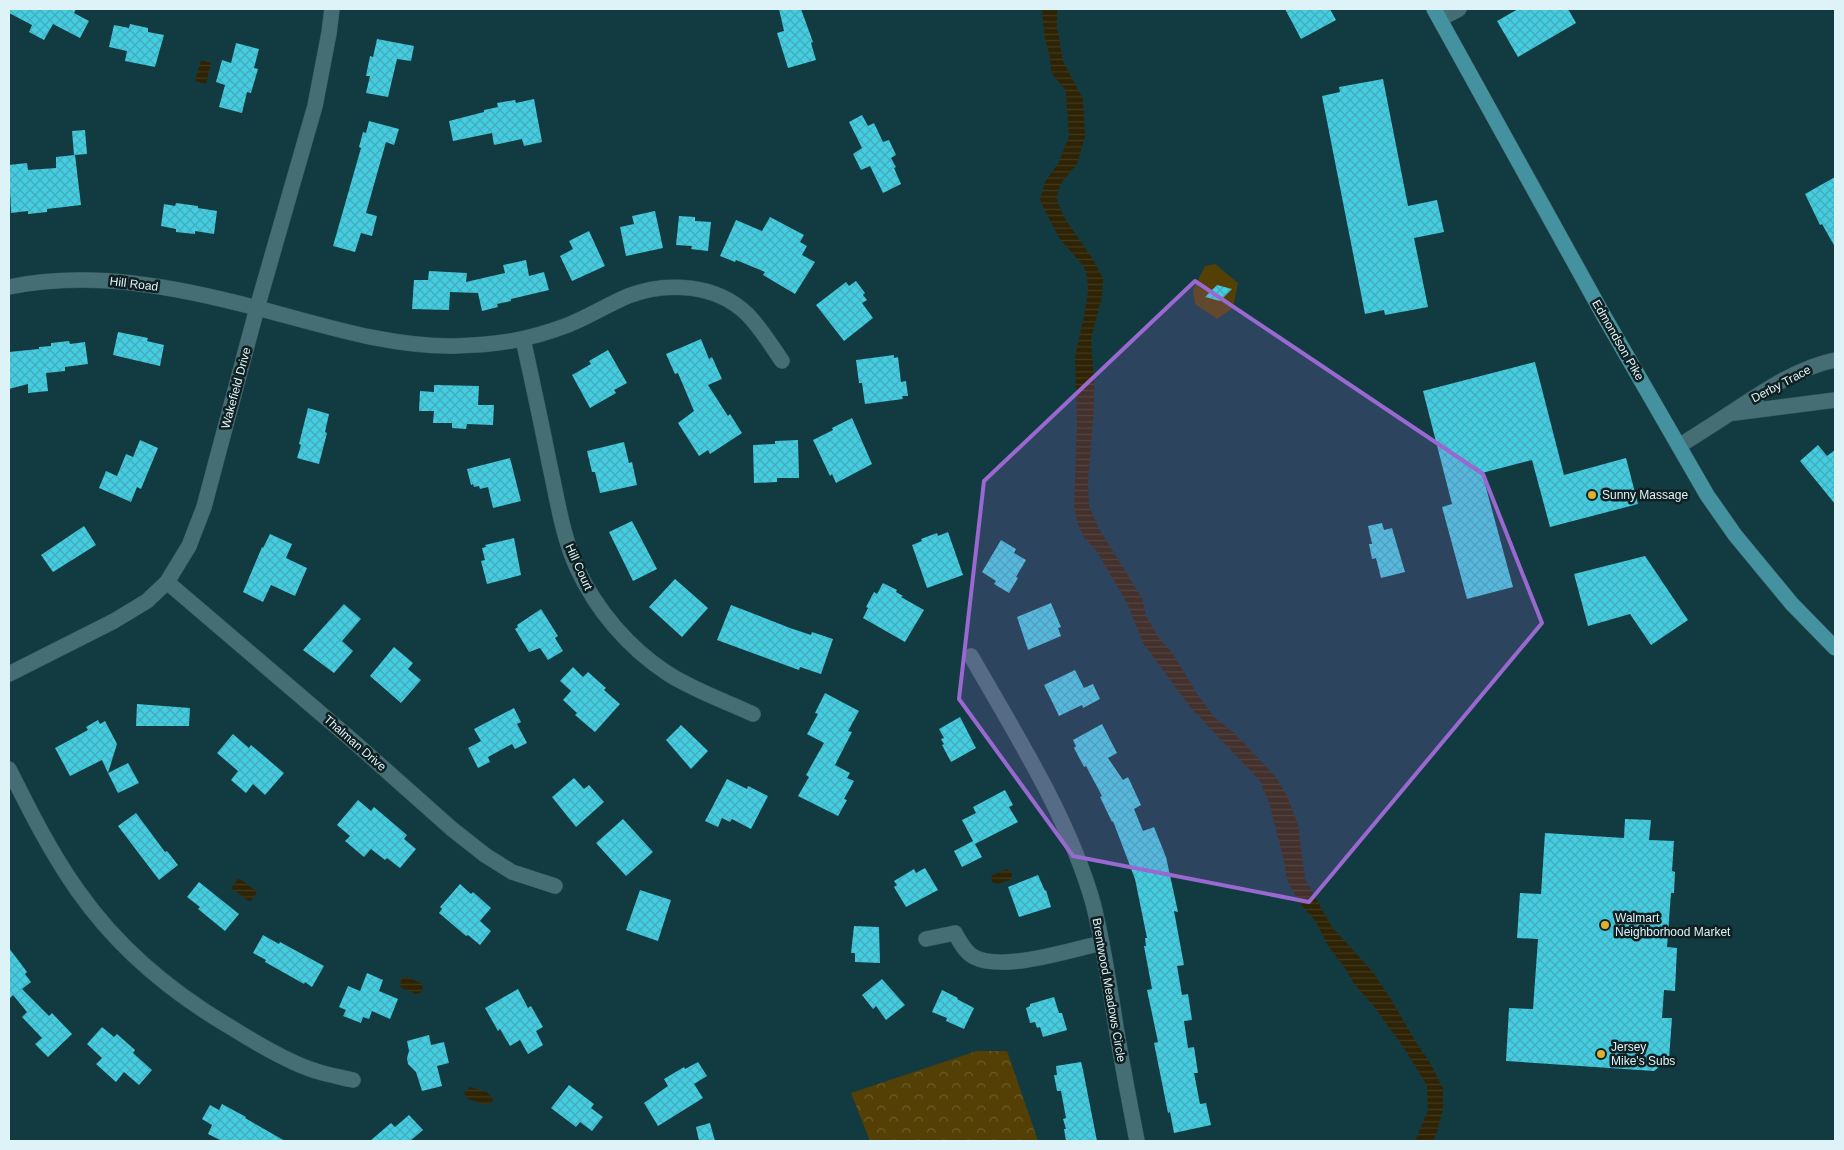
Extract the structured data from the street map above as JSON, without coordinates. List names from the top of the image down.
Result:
{
  "streets": {
    "main road": ["Edmondson Pike"],
    "street": [
      "Hill Road",
      "Derby Trace",
      "Wakefield Drive",
      "Hill Court",
      "Thalman Drive",
      "Brentwood Meadows Circle"
    ]
  },
  "crossings": [
    ["Hill Road", "Wakefield Drive"],
    ["Edmondson Pike", "Derby Trace"],
    ["Wakefield Drive", "Thalman Drive"]
  ],
  "places": ["Sunny Massage", "Walmart Neighborhood Market", "Jersey Mike's Subs"]
}
